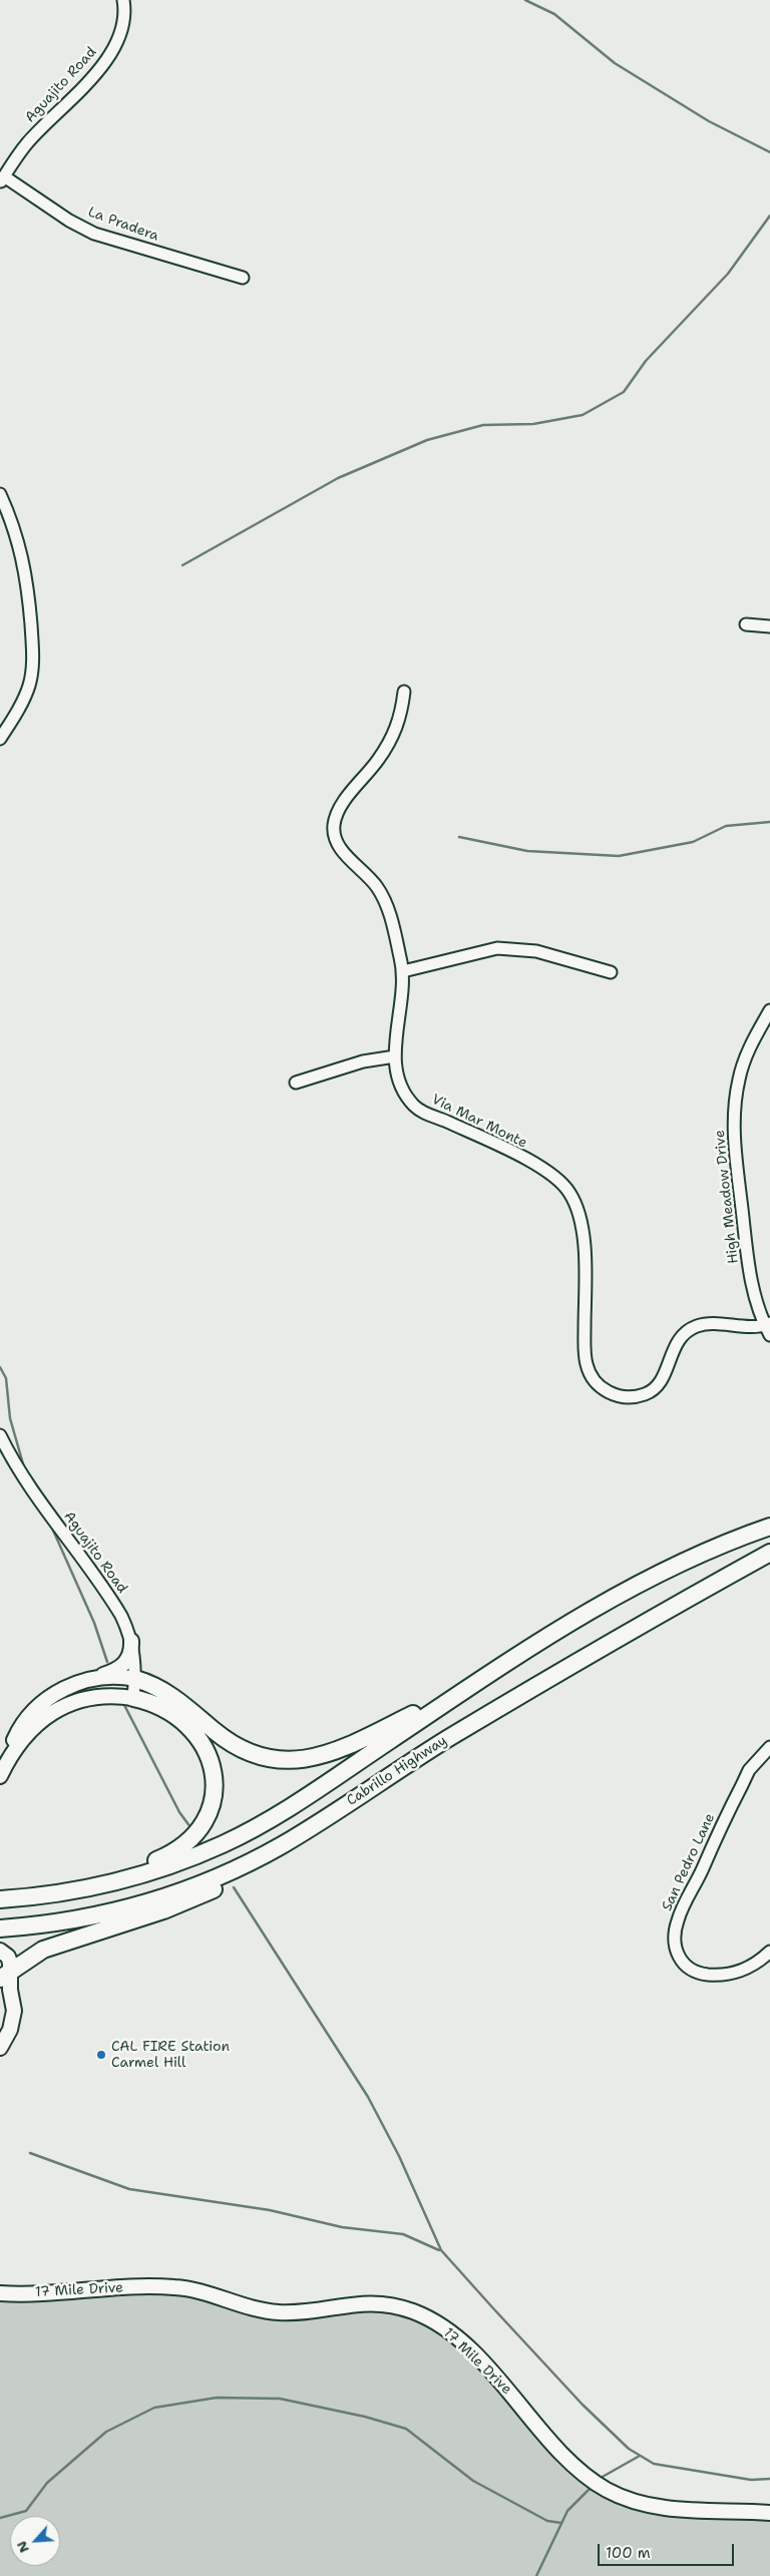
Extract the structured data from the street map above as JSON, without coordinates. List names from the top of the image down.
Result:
{
  "streets": {
    "highway": ["Cabrillo Highway"],
    "main road": ["17 Mile Drive"],
    "street": [
      "Aguajito Road",
      "La Pradera",
      "Via Mar Monte",
      "High Meadow Drive",
      "San Pedro Lane"
    ]
  },
  "crossings": [
    ["Aguajito Road", "La Pradera"],
    ["Via Mar Monte", "High Meadow Drive"]
  ],
  "places": ["CAL FIRE Station Carmel Hill"],
  "scale_bar": "100 m",
  "north": "bottom left"
}
